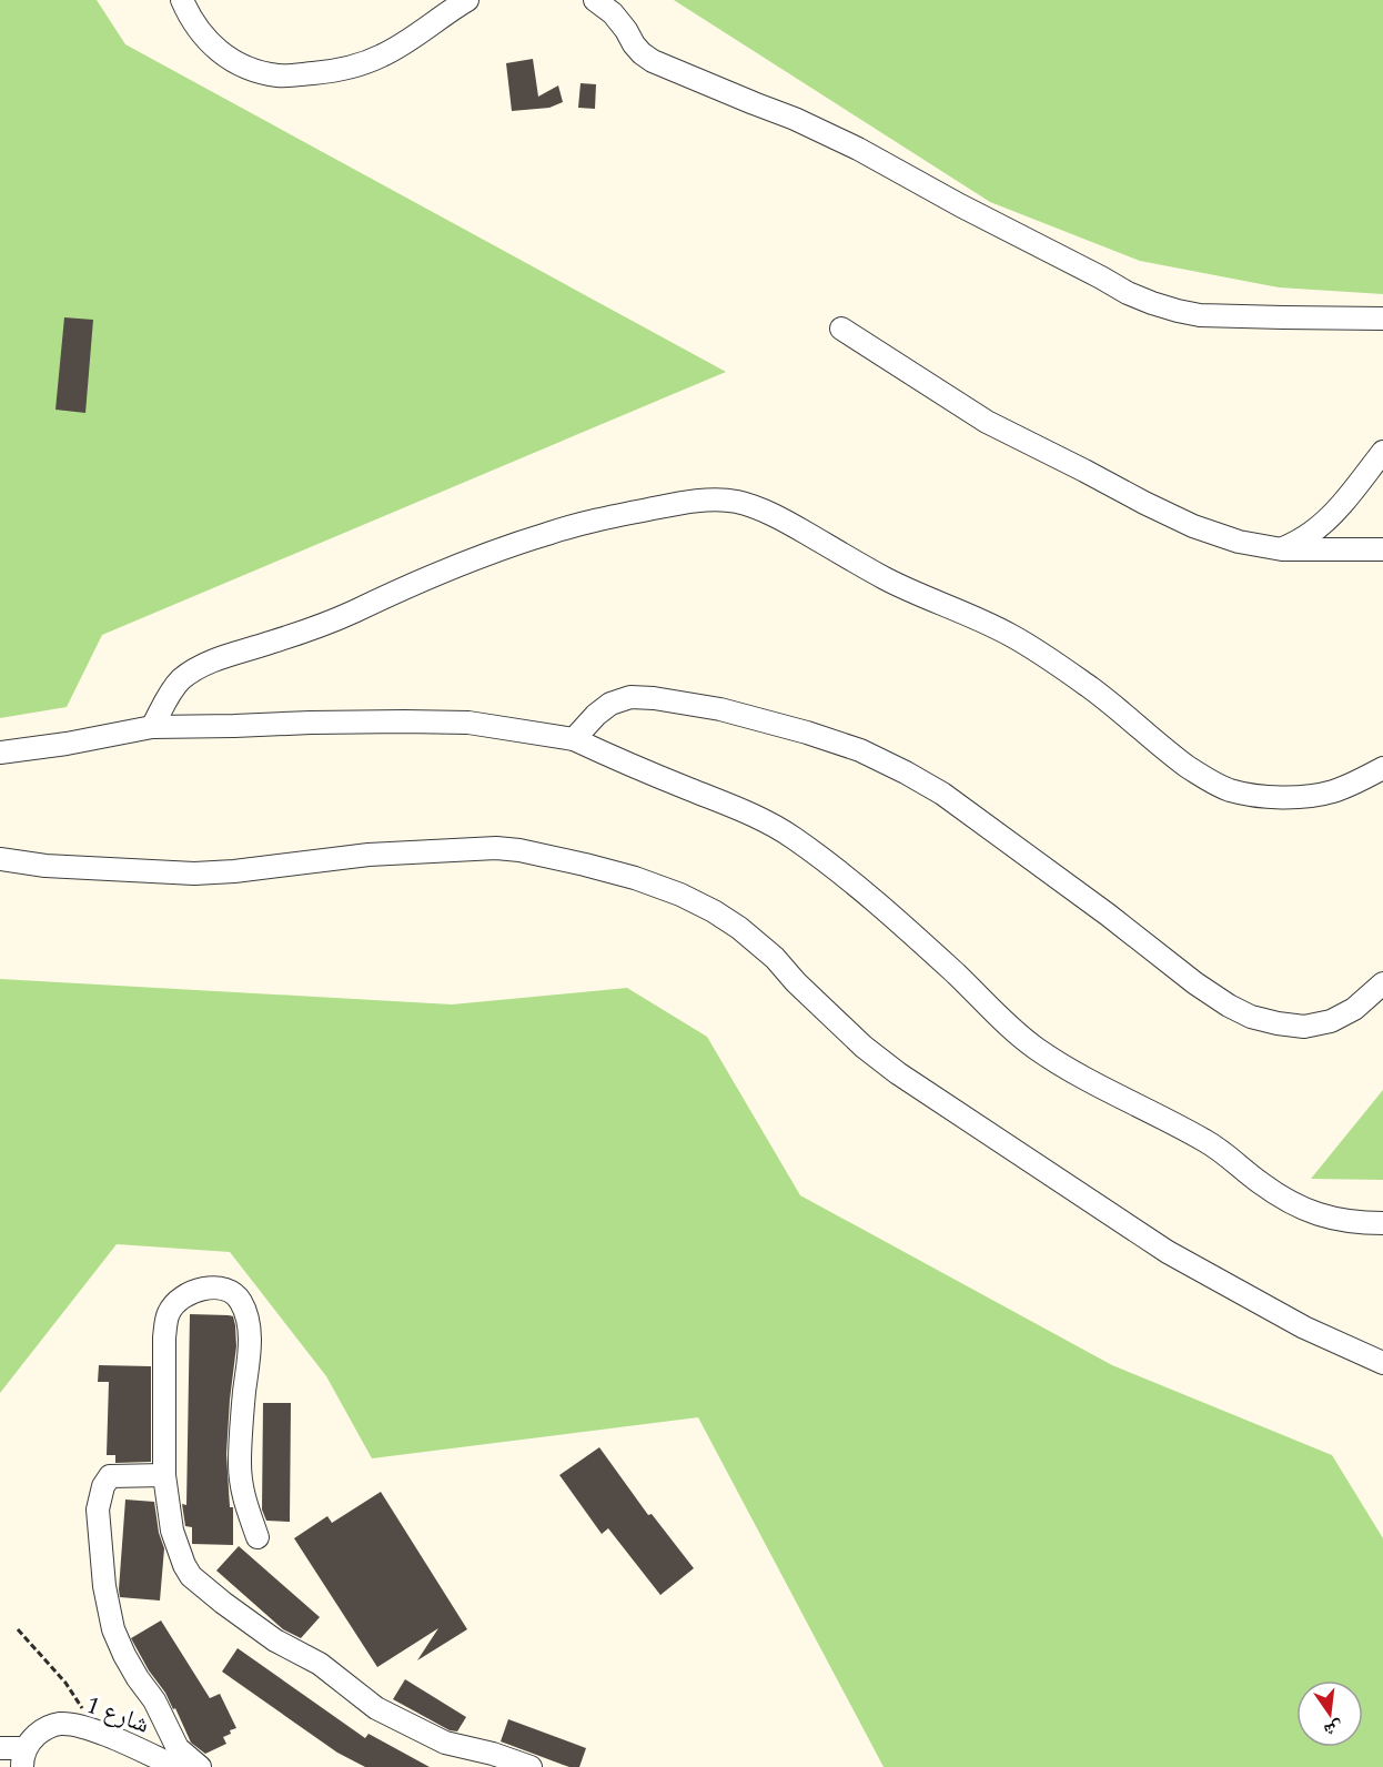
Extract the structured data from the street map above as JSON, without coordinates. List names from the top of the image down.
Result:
{
  "streets": {
    "street": ["شارع 1"]
  },
  "north": "bottom"
}
